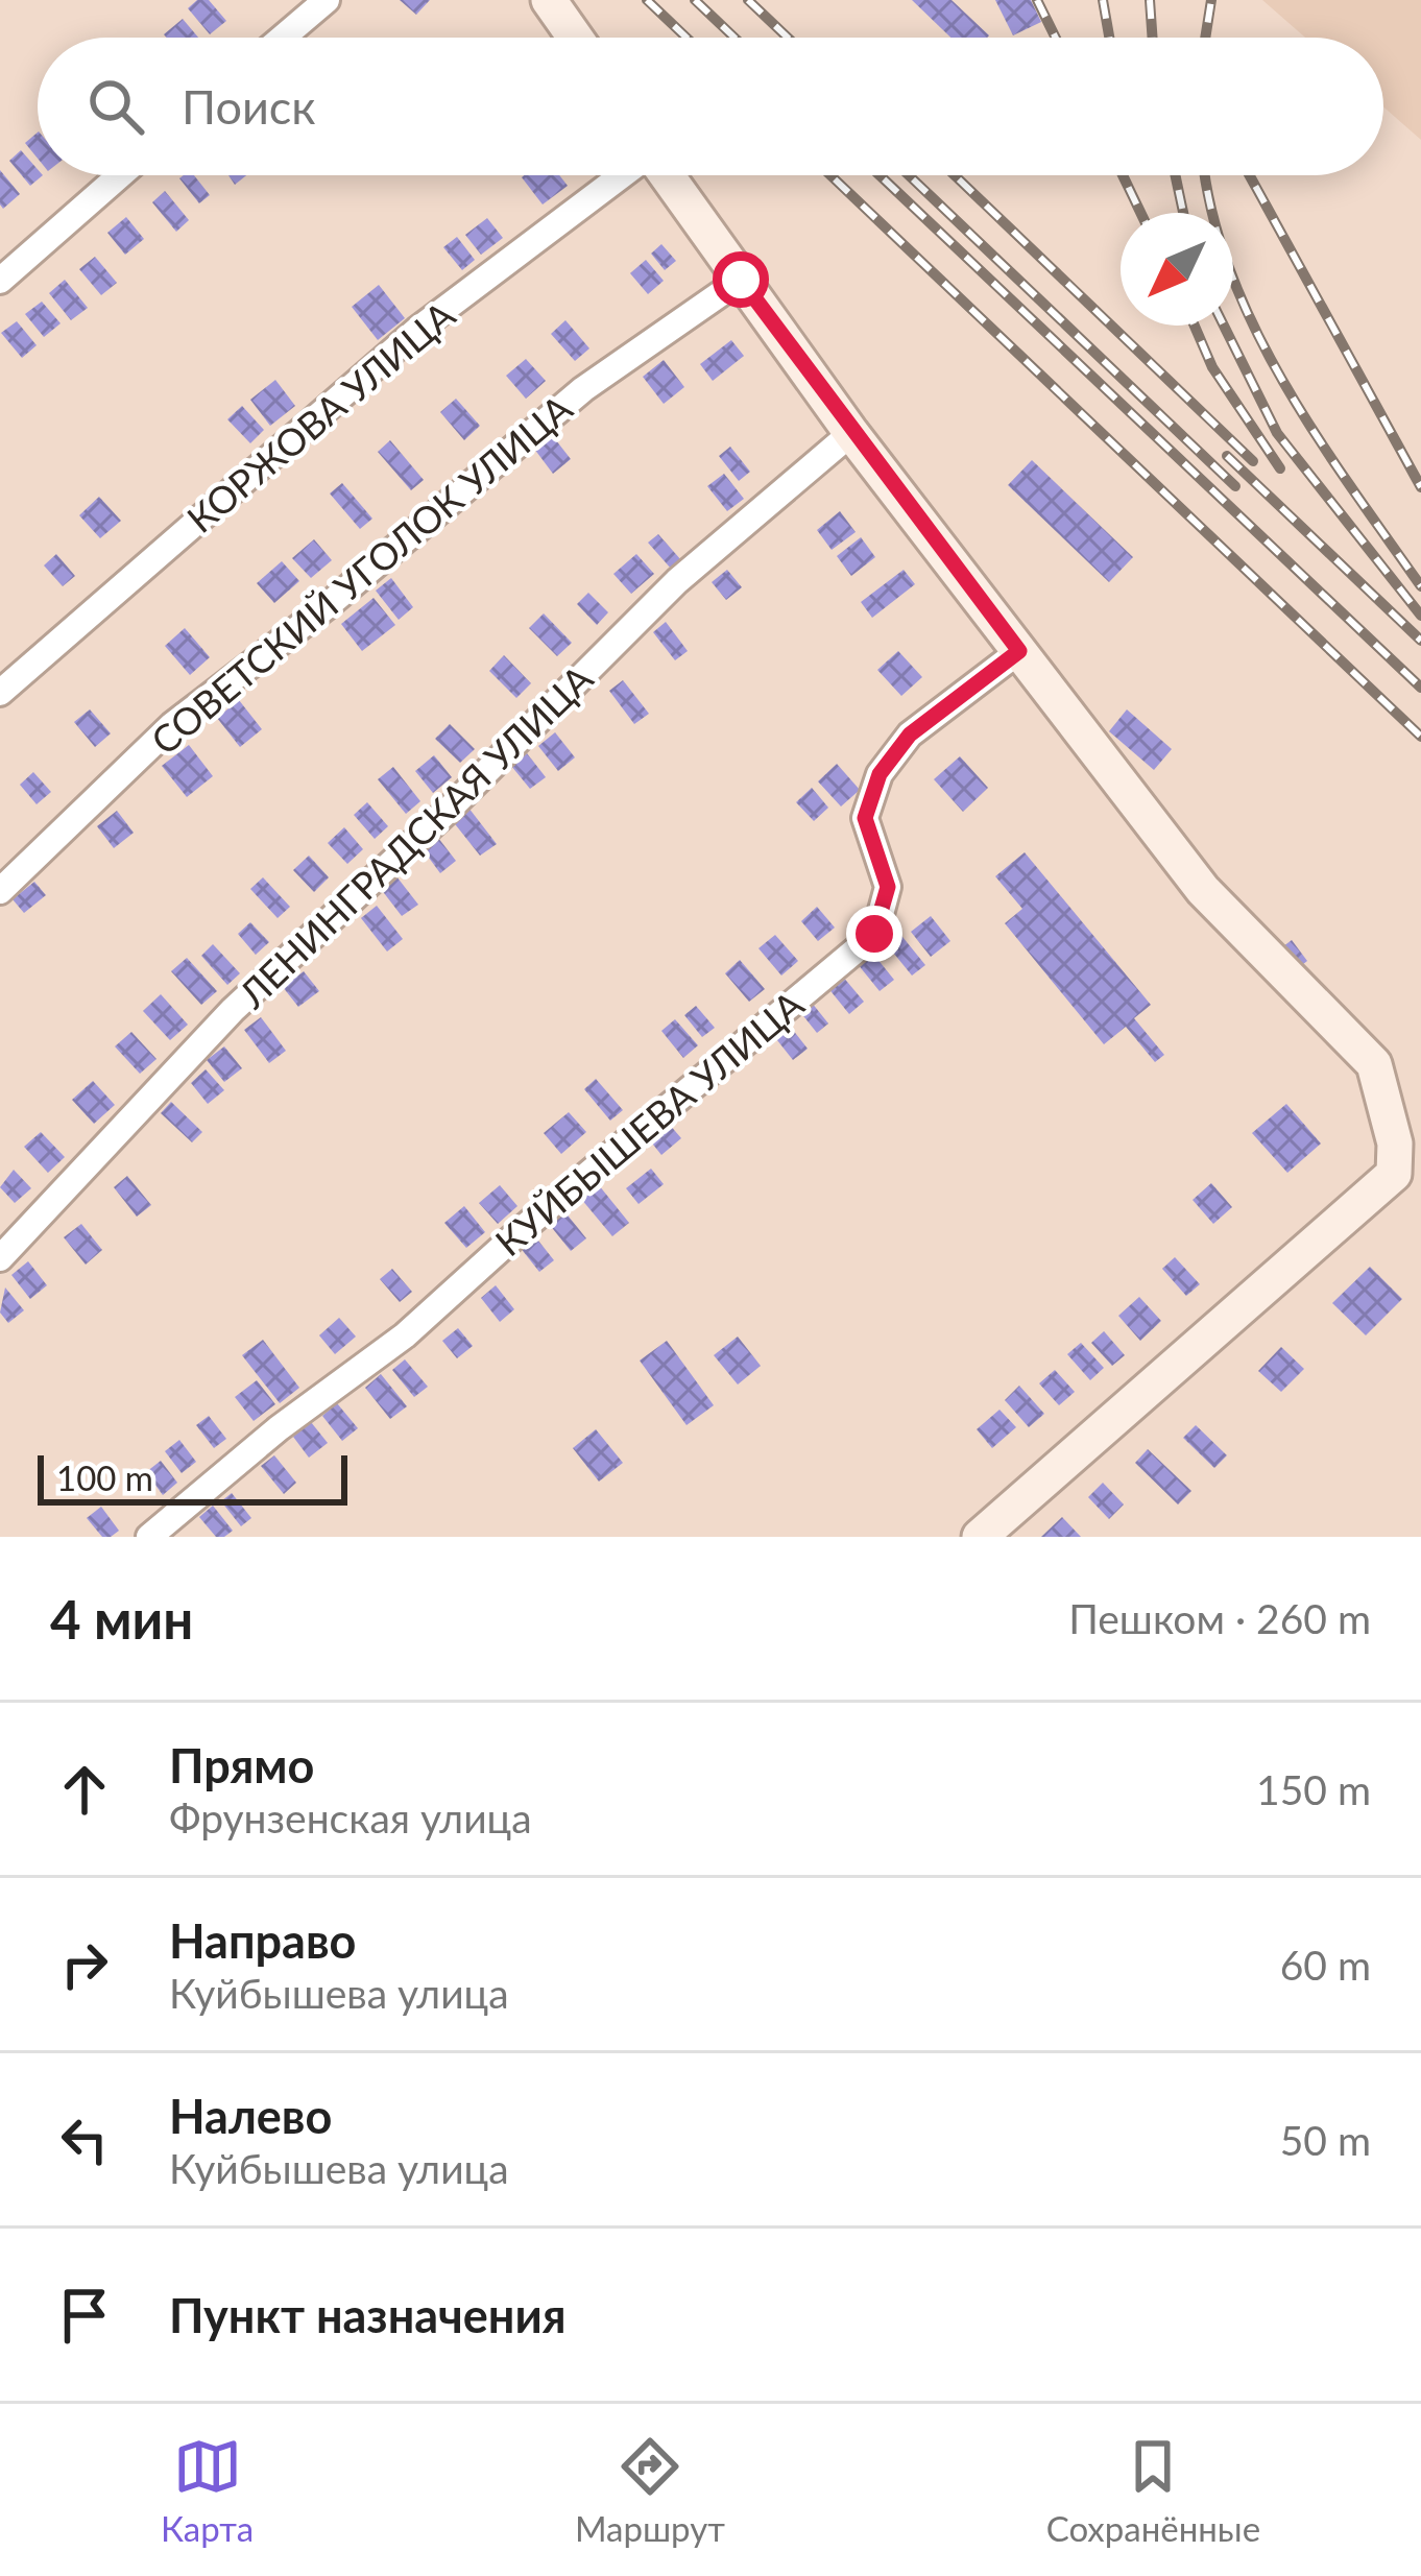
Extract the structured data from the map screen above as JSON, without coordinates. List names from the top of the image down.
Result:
{
  "streets": {
    "street": [
      "КОРЖОВА УЛИЦА",
      "СОВЕТСКИЙ УГОЛОК УЛИЦА",
      "ЛЕНИНГРАДСКАЯ УЛИЦА",
      "КУЙБЫШЕВА УЛИЦА"
    ]
  },
  "scale_bar": "100 m",
  "north": "bottom left",
  "page": {
    "search": "Поиск",
    "scale": "100 m",
    "heading": ["4 мин", "Пешком · 260 m"],
    "list": [
      ["Прямо", "Фрунзенская улица", "150 m"],
      ["Направо", "Куйбышева улица", "60 m"],
      ["Налево", "Куйбышева улица", "50 m"],
      "Пункт назначения"
    ],
    "nav": ["Карта", "Маршрут", "Сохранённые"]
  }
}
